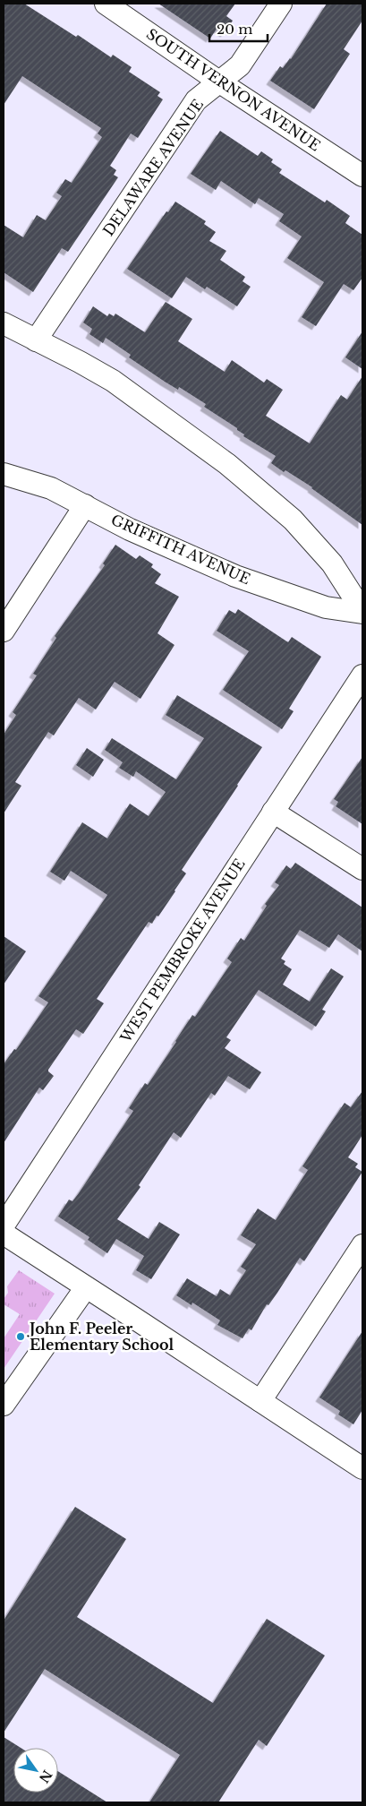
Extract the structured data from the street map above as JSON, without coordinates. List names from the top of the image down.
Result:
{
  "streets": {
    "street": [
      "SOUTH VERNON AVENUE",
      "DELAWARE AVENUE",
      "GRIFFITH AVENUE",
      "WEST PEMBROKE AVENUE"
    ]
  },
  "crossings": [
    ["SOUTH VERNON AVENUE", "DELAWARE AVENUE"]
  ],
  "places": ["John F. Peeler Elementary School"],
  "scale_bar": "20 m",
  "north": "bottom right"
}
